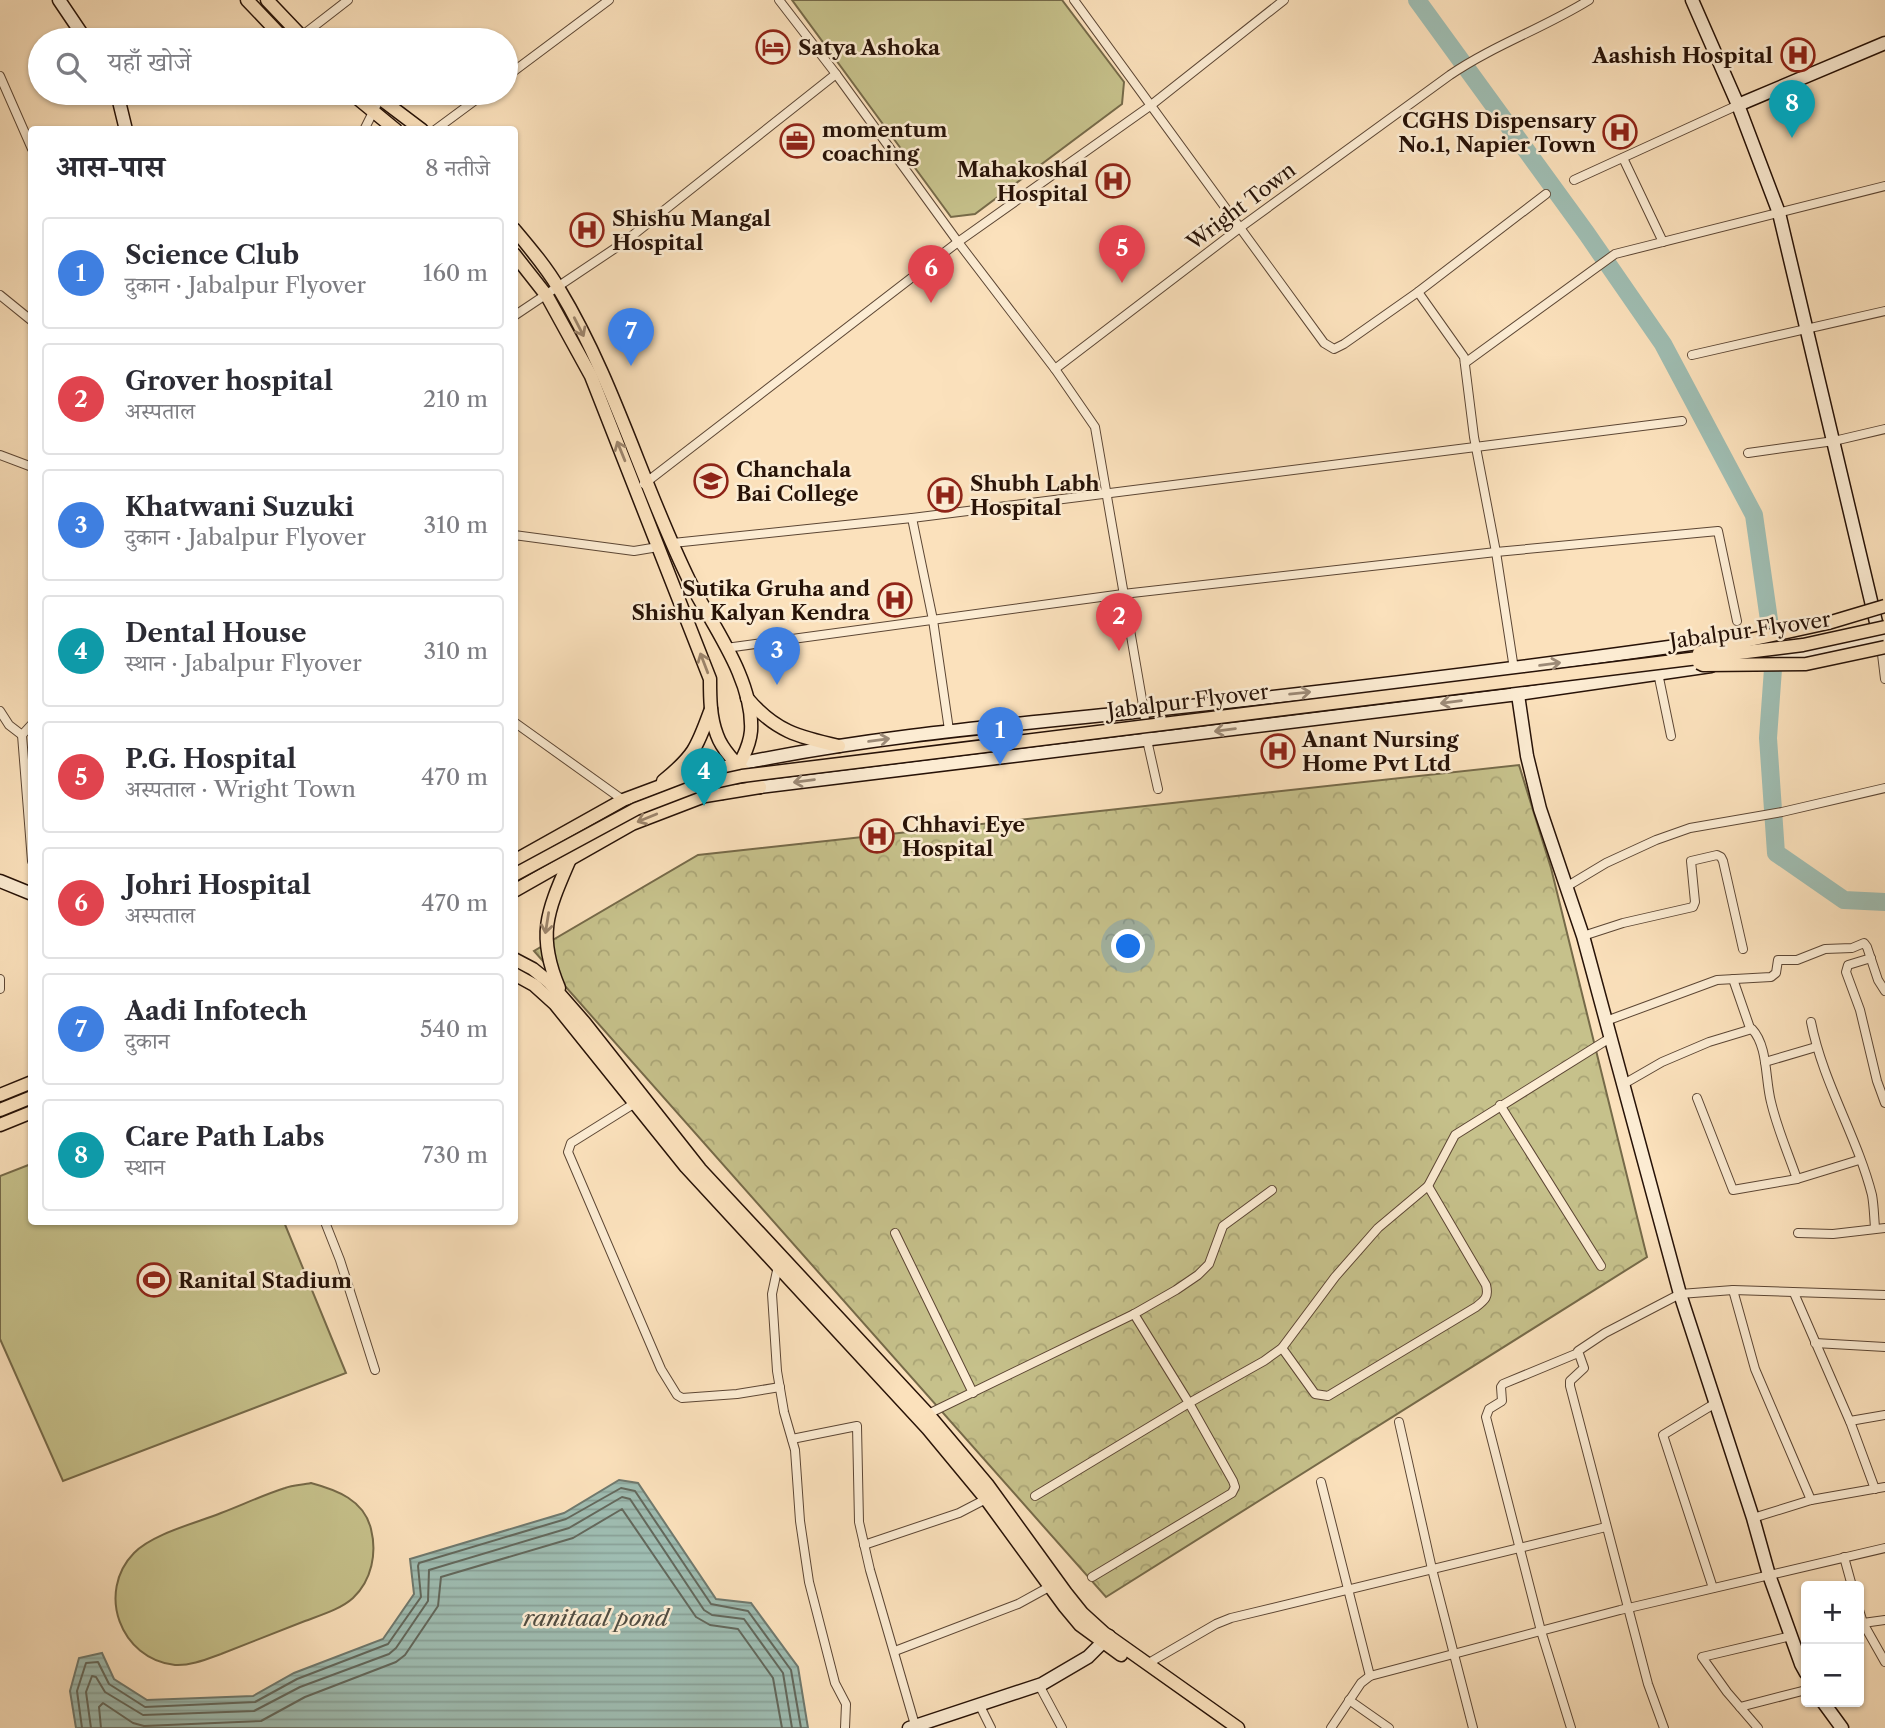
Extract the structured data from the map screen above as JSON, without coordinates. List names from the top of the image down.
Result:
{
  "streets": {
    "main road": ["Jabalpur Flyover"],
    "street": ["Wright Town"]
  },
  "water": ["ranitaal pond"],
  "places": {
    "hotel": ["Satya Ashoka"],
    "hospital": [
      "Aashish Hospital",
      "CGHS Dispensary No.1, Napier Town",
      "Mahakoshal Hospital",
      "Shishu Mangal Hospital",
      "Shubh Labh Hospital",
      "Sutika Gruha and Shishu Kalyan Kendra",
      "Anant Nursing Home Pvt Ltd",
      "Chhavi Eye Hospital"
    ],
    "office": ["momentum coaching"],
    "school or university": ["Chanchala Bai College"],
    "sports": ["Ranital Stadium"]
  },
  "page": {
    "search": "यहाँ खोजें",
    "pins": [
      "8",
      "5",
      "6",
      "7",
      "2",
      "3",
      "1",
      "4"
    ],
    "heading": ["आस-पास", "8 नतीजे"],
    "list": [
      {
        "mark": "1",
        "name": "Science Club",
        "note": "दुकान · Jabalpur Flyover",
        "value": "160 m"
      },
      {
        "mark": "2",
        "name": "Grover hospital",
        "note": "अस्पताल",
        "value": "210 m"
      },
      {
        "mark": "3",
        "name": "Khatwani Suzuki",
        "note": "दुकान · Jabalpur Flyover",
        "value": "310 m"
      },
      {
        "mark": "4",
        "name": "Dental House",
        "note": "स्थान · Jabalpur Flyover",
        "value": "310 m"
      },
      {
        "mark": "5",
        "name": "P.G. Hospital",
        "note": "अस्पताल · Wright Town",
        "value": "470 m"
      },
      {
        "mark": "6",
        "name": "Johri Hospital",
        "note": "अस्पताल",
        "value": "470 m"
      },
      {
        "mark": "7",
        "name": "Aadi Infotech",
        "note": "दुकान",
        "value": "540 m"
      },
      {
        "mark": "8",
        "name": "Care Path Labs",
        "note": "स्थान",
        "value": "730 m"
      }
    ],
    "map_buttons": ["+", "−"]
  }
}
